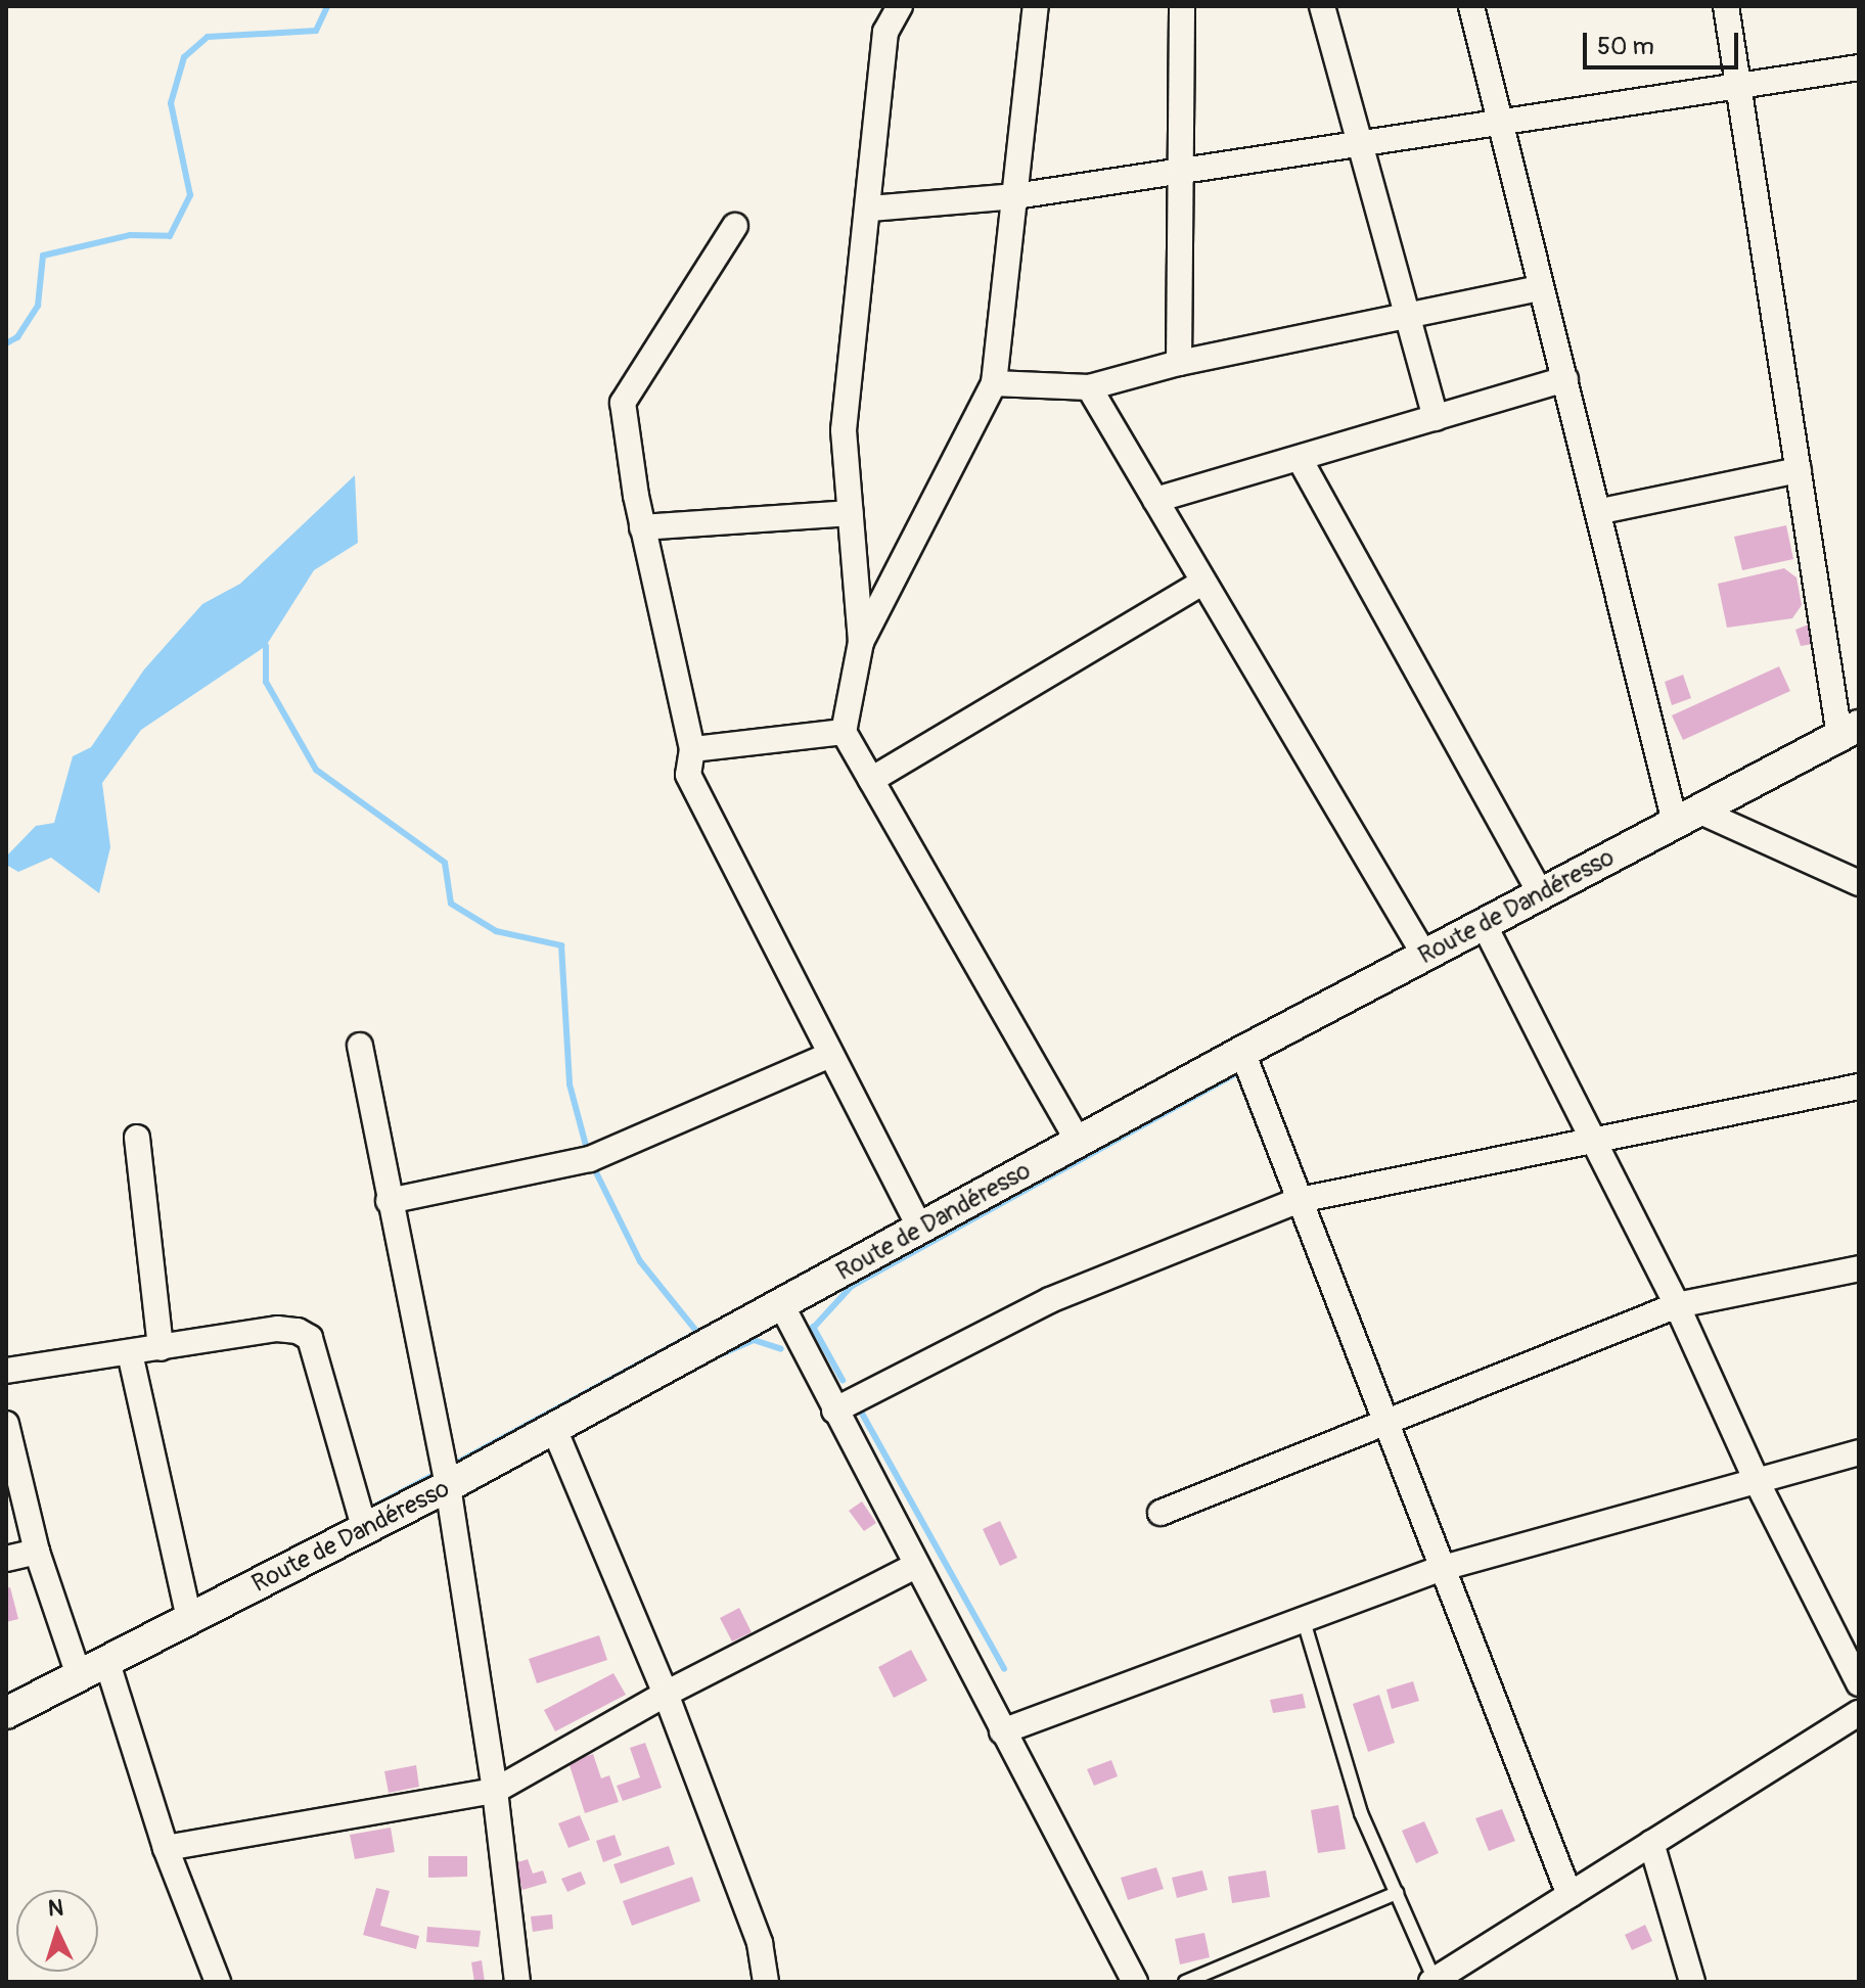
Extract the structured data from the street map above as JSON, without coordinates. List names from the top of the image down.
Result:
{
  "streets": {
    "street": ["Route de Dandéresso"]
  },
  "scale_bar": "50 m",
  "north": "top"
}
